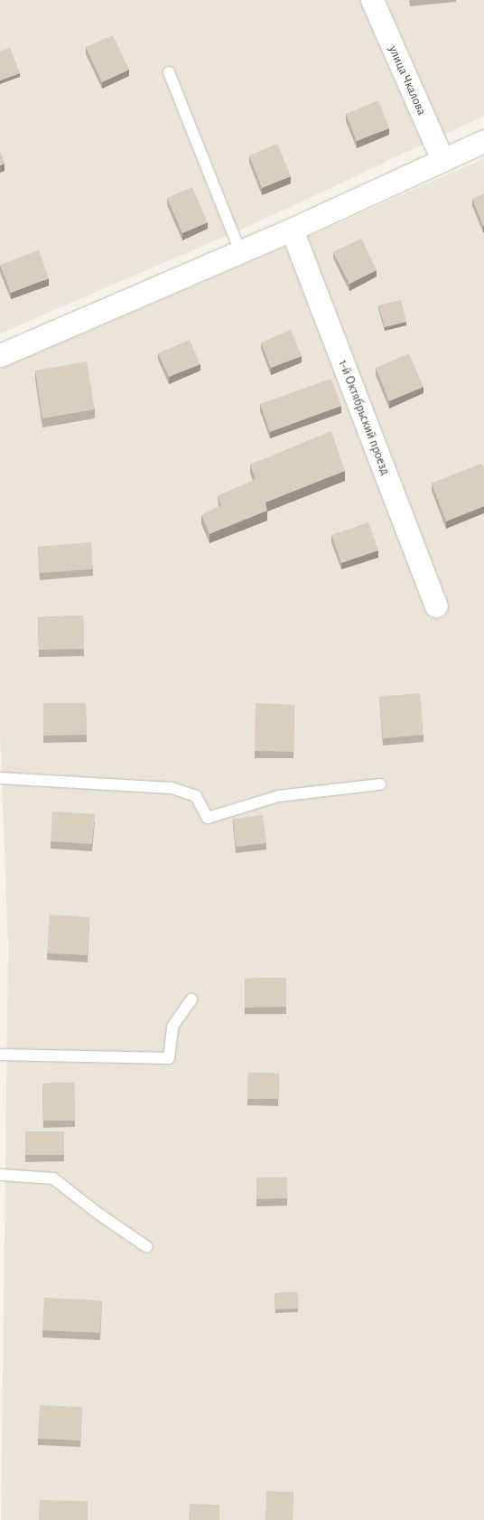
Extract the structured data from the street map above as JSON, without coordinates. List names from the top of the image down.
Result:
{
  "streets": {
    "street": ["улица Чкалова", "1-й Октябрьский проезд"]
  }
}
